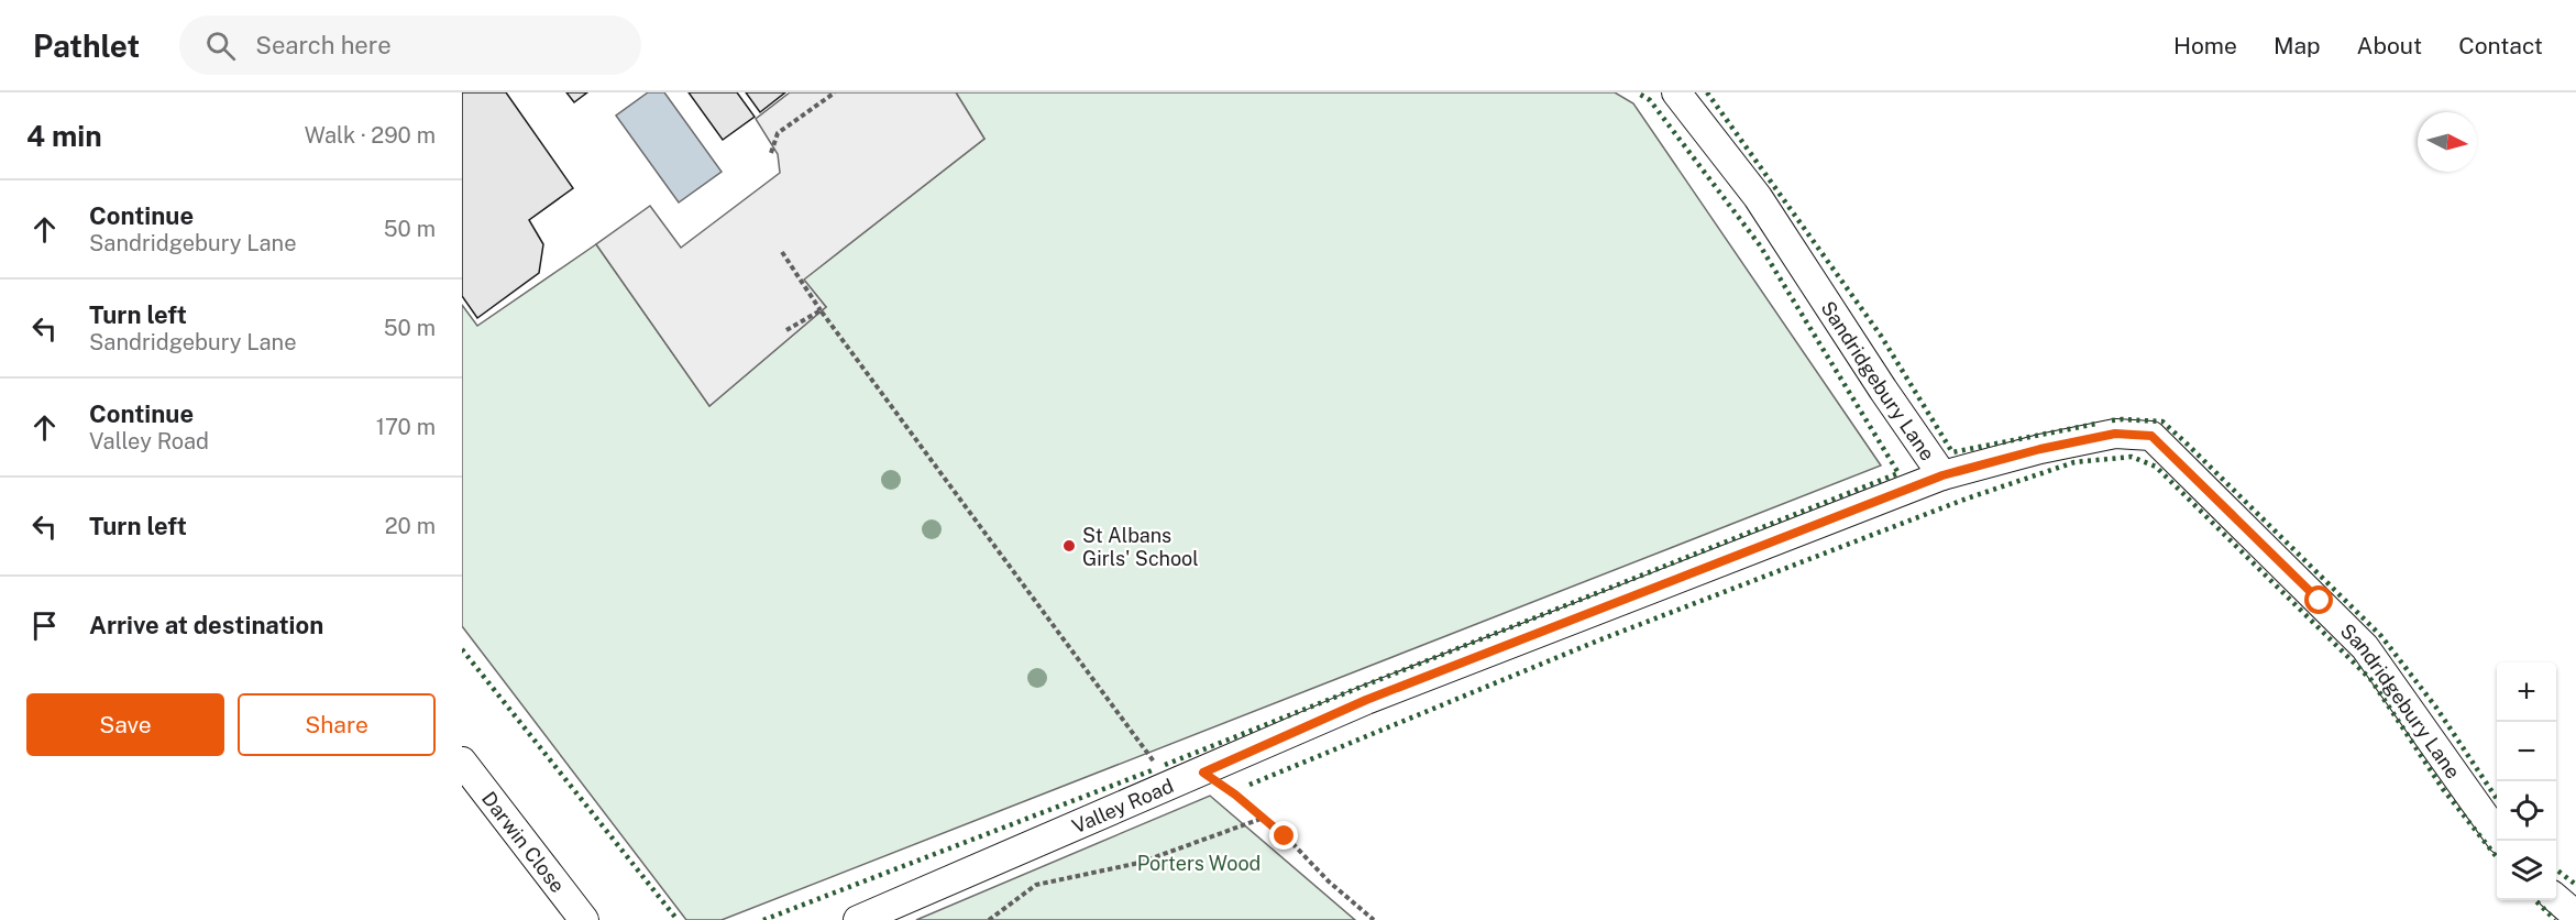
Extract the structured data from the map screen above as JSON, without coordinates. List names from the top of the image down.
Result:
{
  "streets": {
    "street": ["Sandridgebury Lane", "Valley Road", "Darwin Close"]
  },
  "crossings": [
    ["Sandridgebury Lane", "Valley Road"]
  ],
  "parks": ["Porters Wood"],
  "places": ["St Albans Girls' School"],
  "north": "right",
  "page": {
    "header": "Pathlet",
    "search": "Search here",
    "nav": [
      "Home",
      "Map",
      "About",
      "Contact"
    ],
    "heading": ["4 min", "Walk · 290 m"],
    "list": [
      ["Continue", "Sandridgebury Lane", "50 m"],
      ["Turn left", "Sandridgebury Lane", "50 m"],
      ["Continue", "Valley Road", "170 m"],
      ["Turn left", "20 m"],
      "Arrive at destination"
    ],
    "map_buttons": ["+", "−"],
    "buttons": ["Save", "Share"]
  }
}
